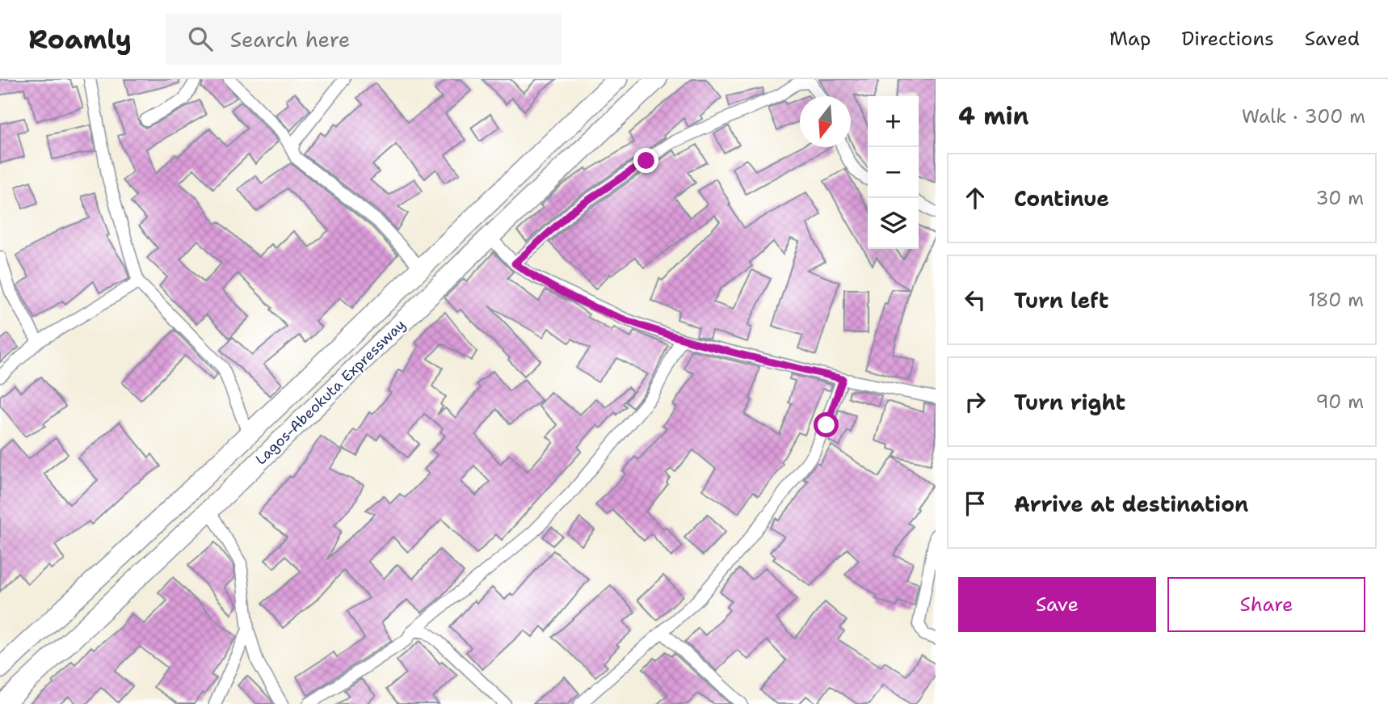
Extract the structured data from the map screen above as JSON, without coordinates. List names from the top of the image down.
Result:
{
  "streets": {
    "highway": ["Lagos-Abeokuta Expressway"]
  },
  "north": "bottom",
  "page": {
    "header": "Roamly",
    "search": "Search here",
    "nav": ["Map", "Directions", "Saved"],
    "heading": ["4 min", "Walk · 300 m"],
    "map_buttons": ["+", "−"],
    "list": [
      ["Continue", "30 m"],
      ["Turn left", "180 m"],
      ["Turn right", "90 m"],
      "Arrive at destination"
    ],
    "buttons": ["Save", "Share"]
  }
}
